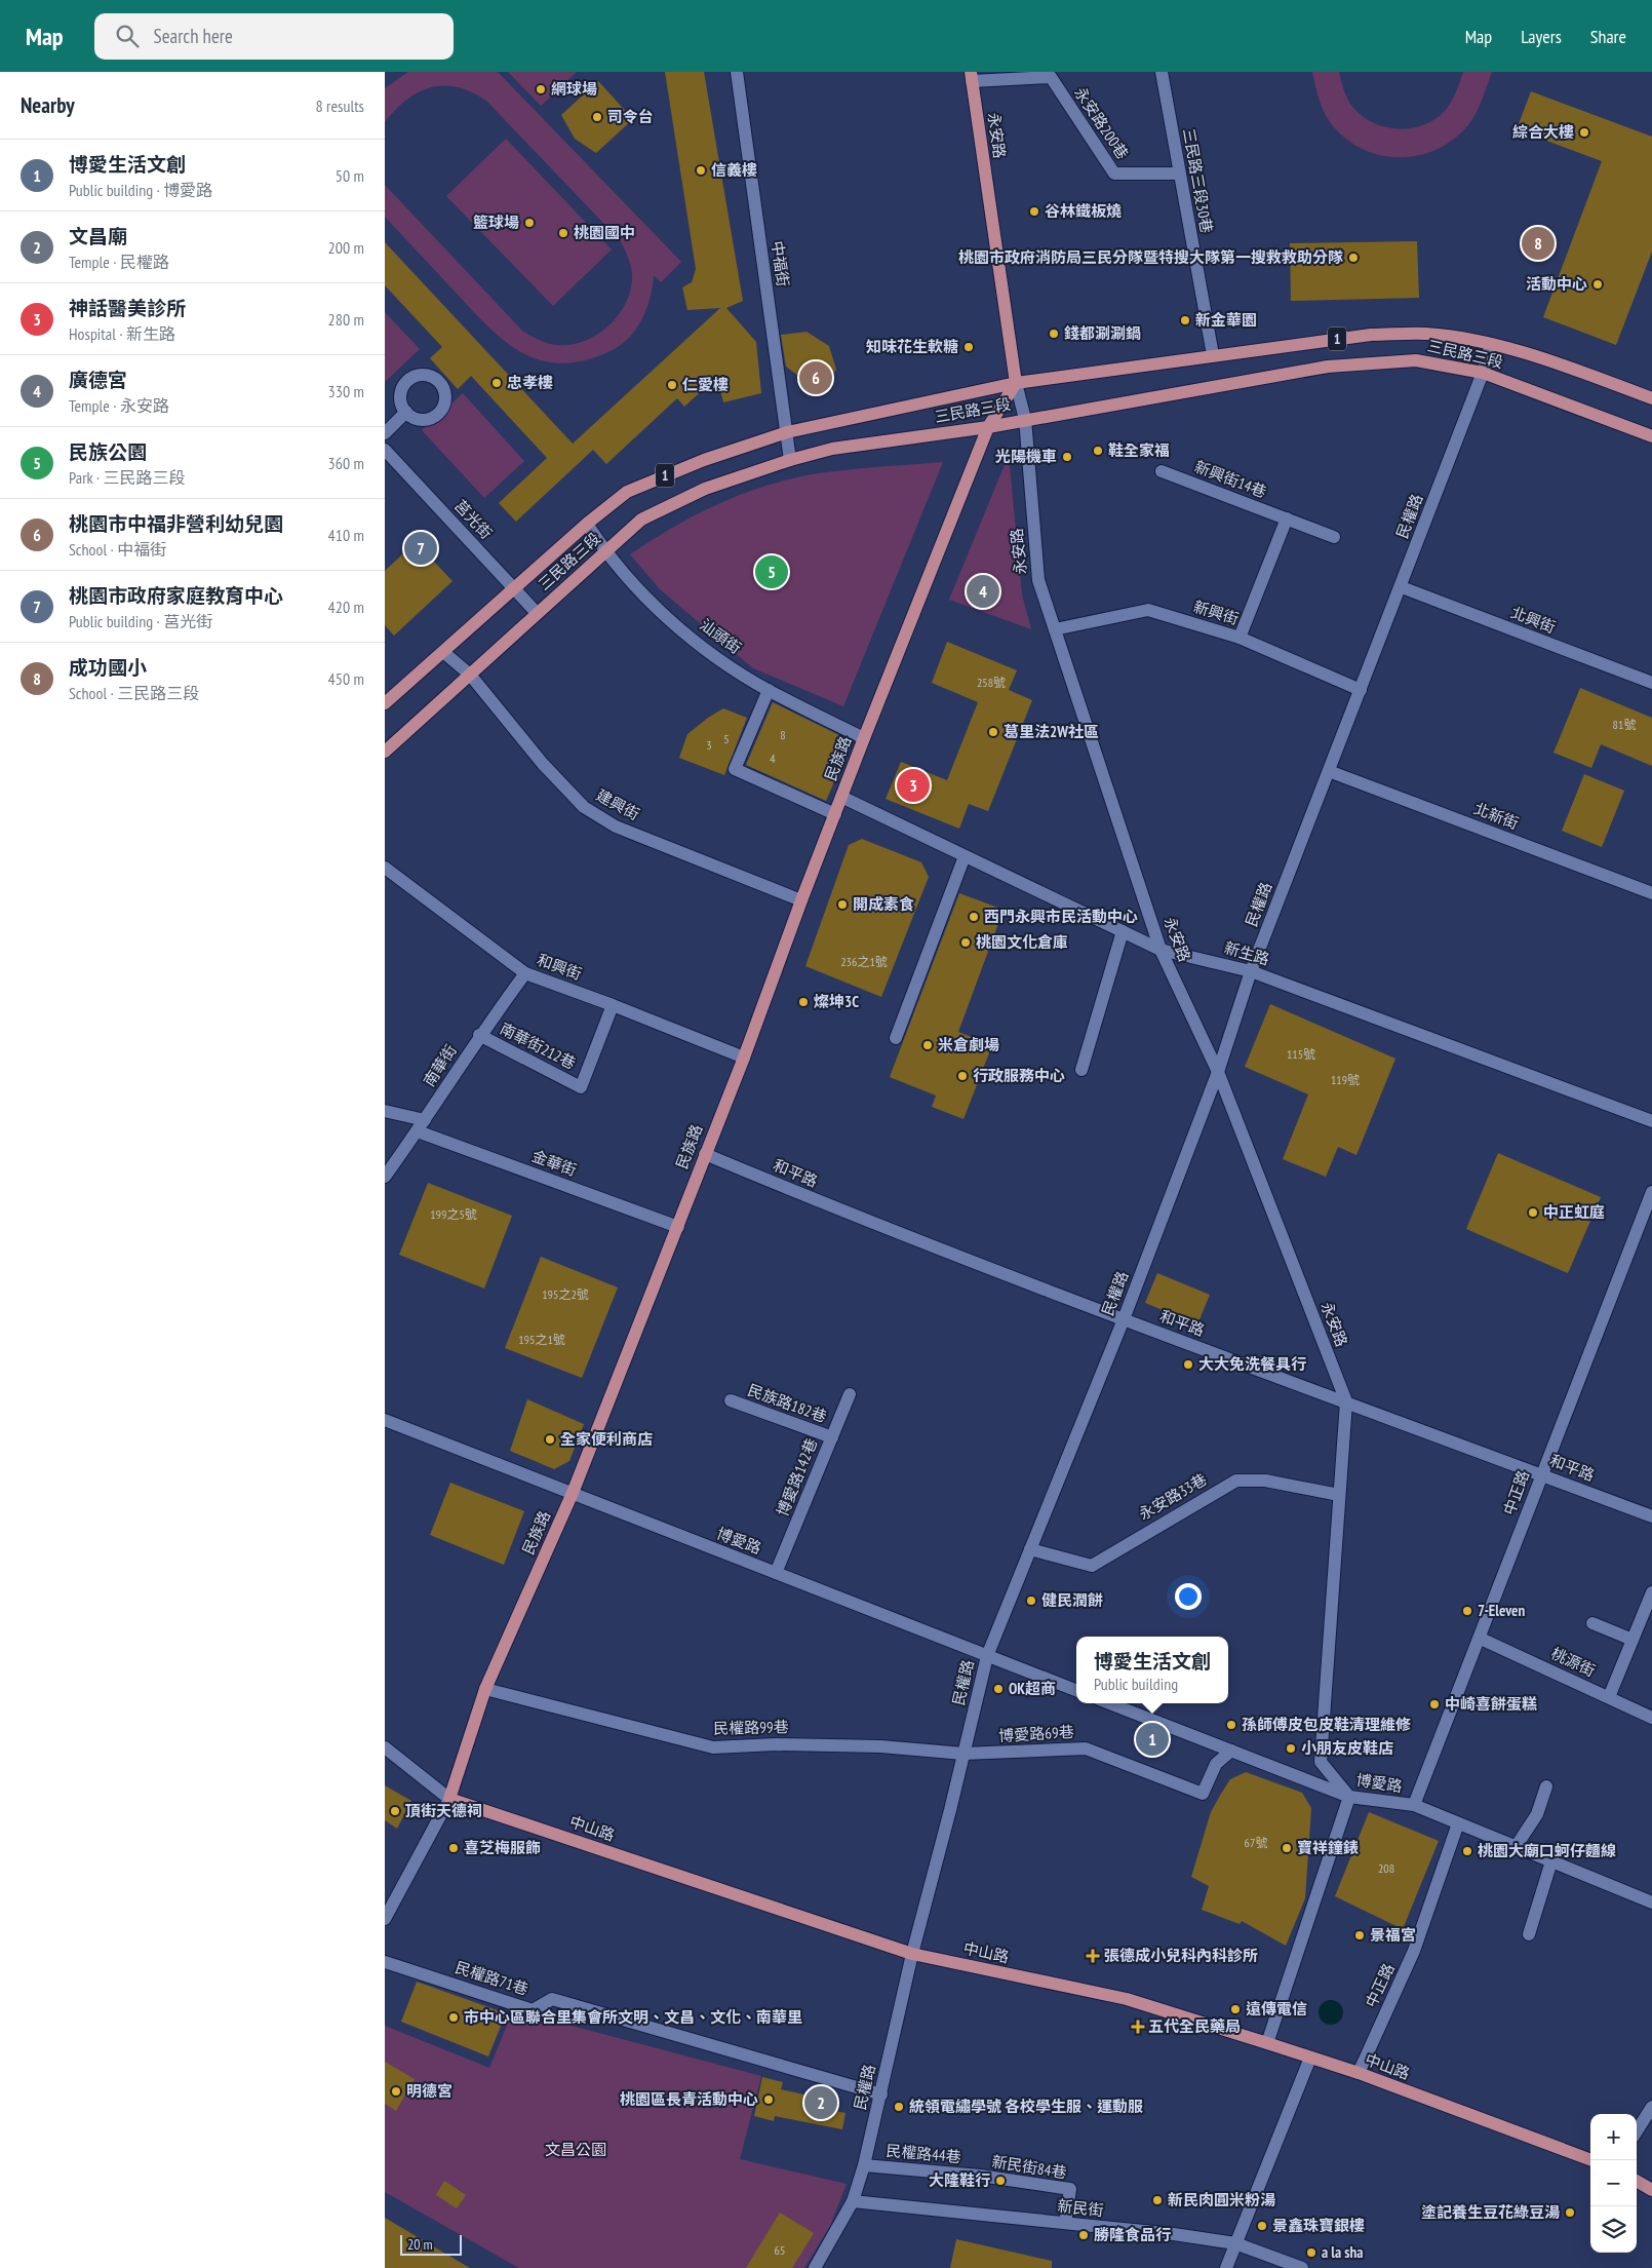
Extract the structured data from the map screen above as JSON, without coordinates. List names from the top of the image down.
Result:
{
  "streets": {
    "main road": [
      "永安路",
      "1",
      "三民路三段",
      "民族路",
      "中山路"
    ],
    "street": [
      "永安路200巷",
      "三民路三段30巷",
      "中福街",
      "新興街14巷",
      "民權路",
      "莒光街",
      "新興街",
      "北興街",
      "汕頭街",
      "建興街",
      "北新街",
      "新生路",
      "和興街",
      "南華街212巷",
      "南華街",
      "金華街",
      "和平路",
      "民族路182巷",
      "博愛路142巷",
      "中正路",
      "永安路33巷",
      "博愛路",
      "桃源街",
      "民權路99巷",
      "博愛路69巷",
      "民權路71巷",
      "民權路44巷",
      "新民街84巷",
      "新民街"
    ]
  },
  "crossings": [
    ["永安路200巷", "永安路"],
    ["永安路200巷", "三民路三段30巷"],
    ["永安路", "三民路三段"],
    ["永安路", "民權路"],
    ["永安路", "新興街"],
    ["永安路", "民族路"],
    ["永安路", "新生路"],
    ["永安路", "和平路"],
    ["永安路", "永安路33巷"],
    ["永安路", "博愛路"],
    ["三民路三段30巷", "三民路三段"],
    ["中福街", "三民路三段"],
    ["三民路三段", "民權路"],
    ["三民路三段", "莒光街"],
    ["三民路三段", "汕頭街"],
    ["三民路三段", "民族路"],
    ["三民路三段", "建興街"],
    ["民權路", "新興街"],
    ["民權路", "北興街"],
    ["民權路", "北新街"],
    ["民權路", "新生路"],
    ["民權路", "和平路"],
    ["民權路", "永安路33巷"],
    ["民權路", "博愛路"],
    ["民權路", "民權路99巷"],
    ["民權路", "博愛路69巷"],
    ["民權路", "中山路"],
    ["民權路", "民權路71巷"],
    ["民權路", "民權路44巷"],
    ["民權路", "新民街"],
    ["汕頭街", "民族路"],
    ["民族路", "建興街"],
    ["民族路", "新生路"],
    ["民族路", "和興街"],
    ["民族路", "金華街"],
    ["民族路", "和平路"],
    ["民族路", "博愛路"],
    ["民族路", "民權路99巷"],
    ["民族路", "中山路"],
    ["和興街", "南華街212巷"],
    ["和興街", "南華街"],
    ["南華街212巷", "南華街"],
    ["南華街", "金華街"],
    ["和平路", "中正路"],
    ["民族路182巷", "博愛路142巷"],
    ["博愛路142巷", "博愛路"],
    ["中正路", "博愛路"],
    ["中正路", "桃源街"],
    ["中正路", "中山路"],
    ["博愛路", "博愛路69巷"],
    ["民權路99巷", "博愛路69巷"],
    ["民權路44巷", "新民街84巷"],
    ["新民街84巷", "新民街"]
  ],
  "parks": ["文昌公園"],
  "places": {
    "other": [
      "網球場",
      "司令台",
      "綜合大樓",
      "信義樓",
      "谷林鐵板燒",
      "籃球場",
      "桃園國中",
      "桃園市政府消防局三民分隊暨特搜大隊第一搜救救助分隊",
      "活動中心",
      "新金華園",
      "錢都涮涮鍋",
      "知味花生軟糖",
      "忠孝樓",
      "仁愛樓",
      "鞋全家福",
      "光陽機車",
      "葛里法2W社區",
      "開成素食",
      "西門永興市民活動中心",
      "桃園文化倉庫",
      "燦坤3C",
      "米倉劇場",
      "行政服務中心",
      "中正虹庭",
      "大大免洗餐具行",
      "全家便利商店",
      "健民潤餅",
      "7-Eleven",
      "OK超商",
      "中崎喜餅蛋糕",
      "孫師傅皮包皮鞋清理維修",
      "小朋友皮鞋店",
      "頂街天德祠",
      "喜芝梅服飾",
      "寶祥鐘錶",
      "桃園大廟口蚵仔麵線",
      "景福宮",
      "遠傳電信",
      "市中心區聯合里集會所文明、文昌、文化、南華里",
      "明德宮",
      "桃園區長青活動中心",
      "統領電繡學號 各校學生服、運動服",
      "大隆鞋行",
      "新民肉圓米粉湯",
      "塗記養生豆花綠豆湯",
      "景鑫珠寶銀樓",
      "勝隆食品行",
      "a la sha"
    ],
    "health": ["張德成小兒科內科診所", "五代全民藥局"]
  },
  "house_numbers": [
    "258號",
    "81號",
    "8",
    "5",
    "3",
    "4",
    "236之1號",
    "115號",
    "119號",
    "199之5號",
    "195之2號",
    "195之1號",
    "67號",
    "208",
    "65"
  ],
  "scale_bar": "20 m",
  "page": {
    "header": "Map",
    "search": "Search here",
    "nav": ["Map", "Layers", "Share"],
    "heading": ["Nearby", "8 results"],
    "list": [
      {
        "mark": "1",
        "name": "博愛生活文創",
        "note": "Public building · 博愛路",
        "value": "50 m"
      },
      {
        "mark": "2",
        "name": "文昌廟",
        "note": "Temple · 民權路",
        "value": "200 m"
      },
      {
        "mark": "3",
        "name": "神話醫美診所",
        "note": "Hospital · 新生路",
        "value": "280 m"
      },
      {
        "mark": "4",
        "name": "廣德宮",
        "note": "Temple · 永安路",
        "value": "330 m"
      },
      {
        "mark": "5",
        "name": "民族公園",
        "note": "Park · 三民路三段",
        "value": "360 m"
      },
      {
        "mark": "6",
        "name": "桃園市中福非營利幼兒園",
        "note": "School · 中福街",
        "value": "410 m"
      },
      {
        "mark": "7",
        "name": "桃園市政府家庭教育中心",
        "note": "Public building · 莒光街",
        "value": "420 m"
      },
      {
        "mark": "8",
        "name": "成功國小",
        "note": "School · 三民路三段",
        "value": "450 m"
      }
    ],
    "pins": [
      "8",
      "6",
      "7",
      "5",
      "4",
      "3",
      "1",
      "2"
    ],
    "popup": ["博愛生活文創", "Public building"],
    "map_buttons": ["+", "−"],
    "scale": "20 m"
  }
}
